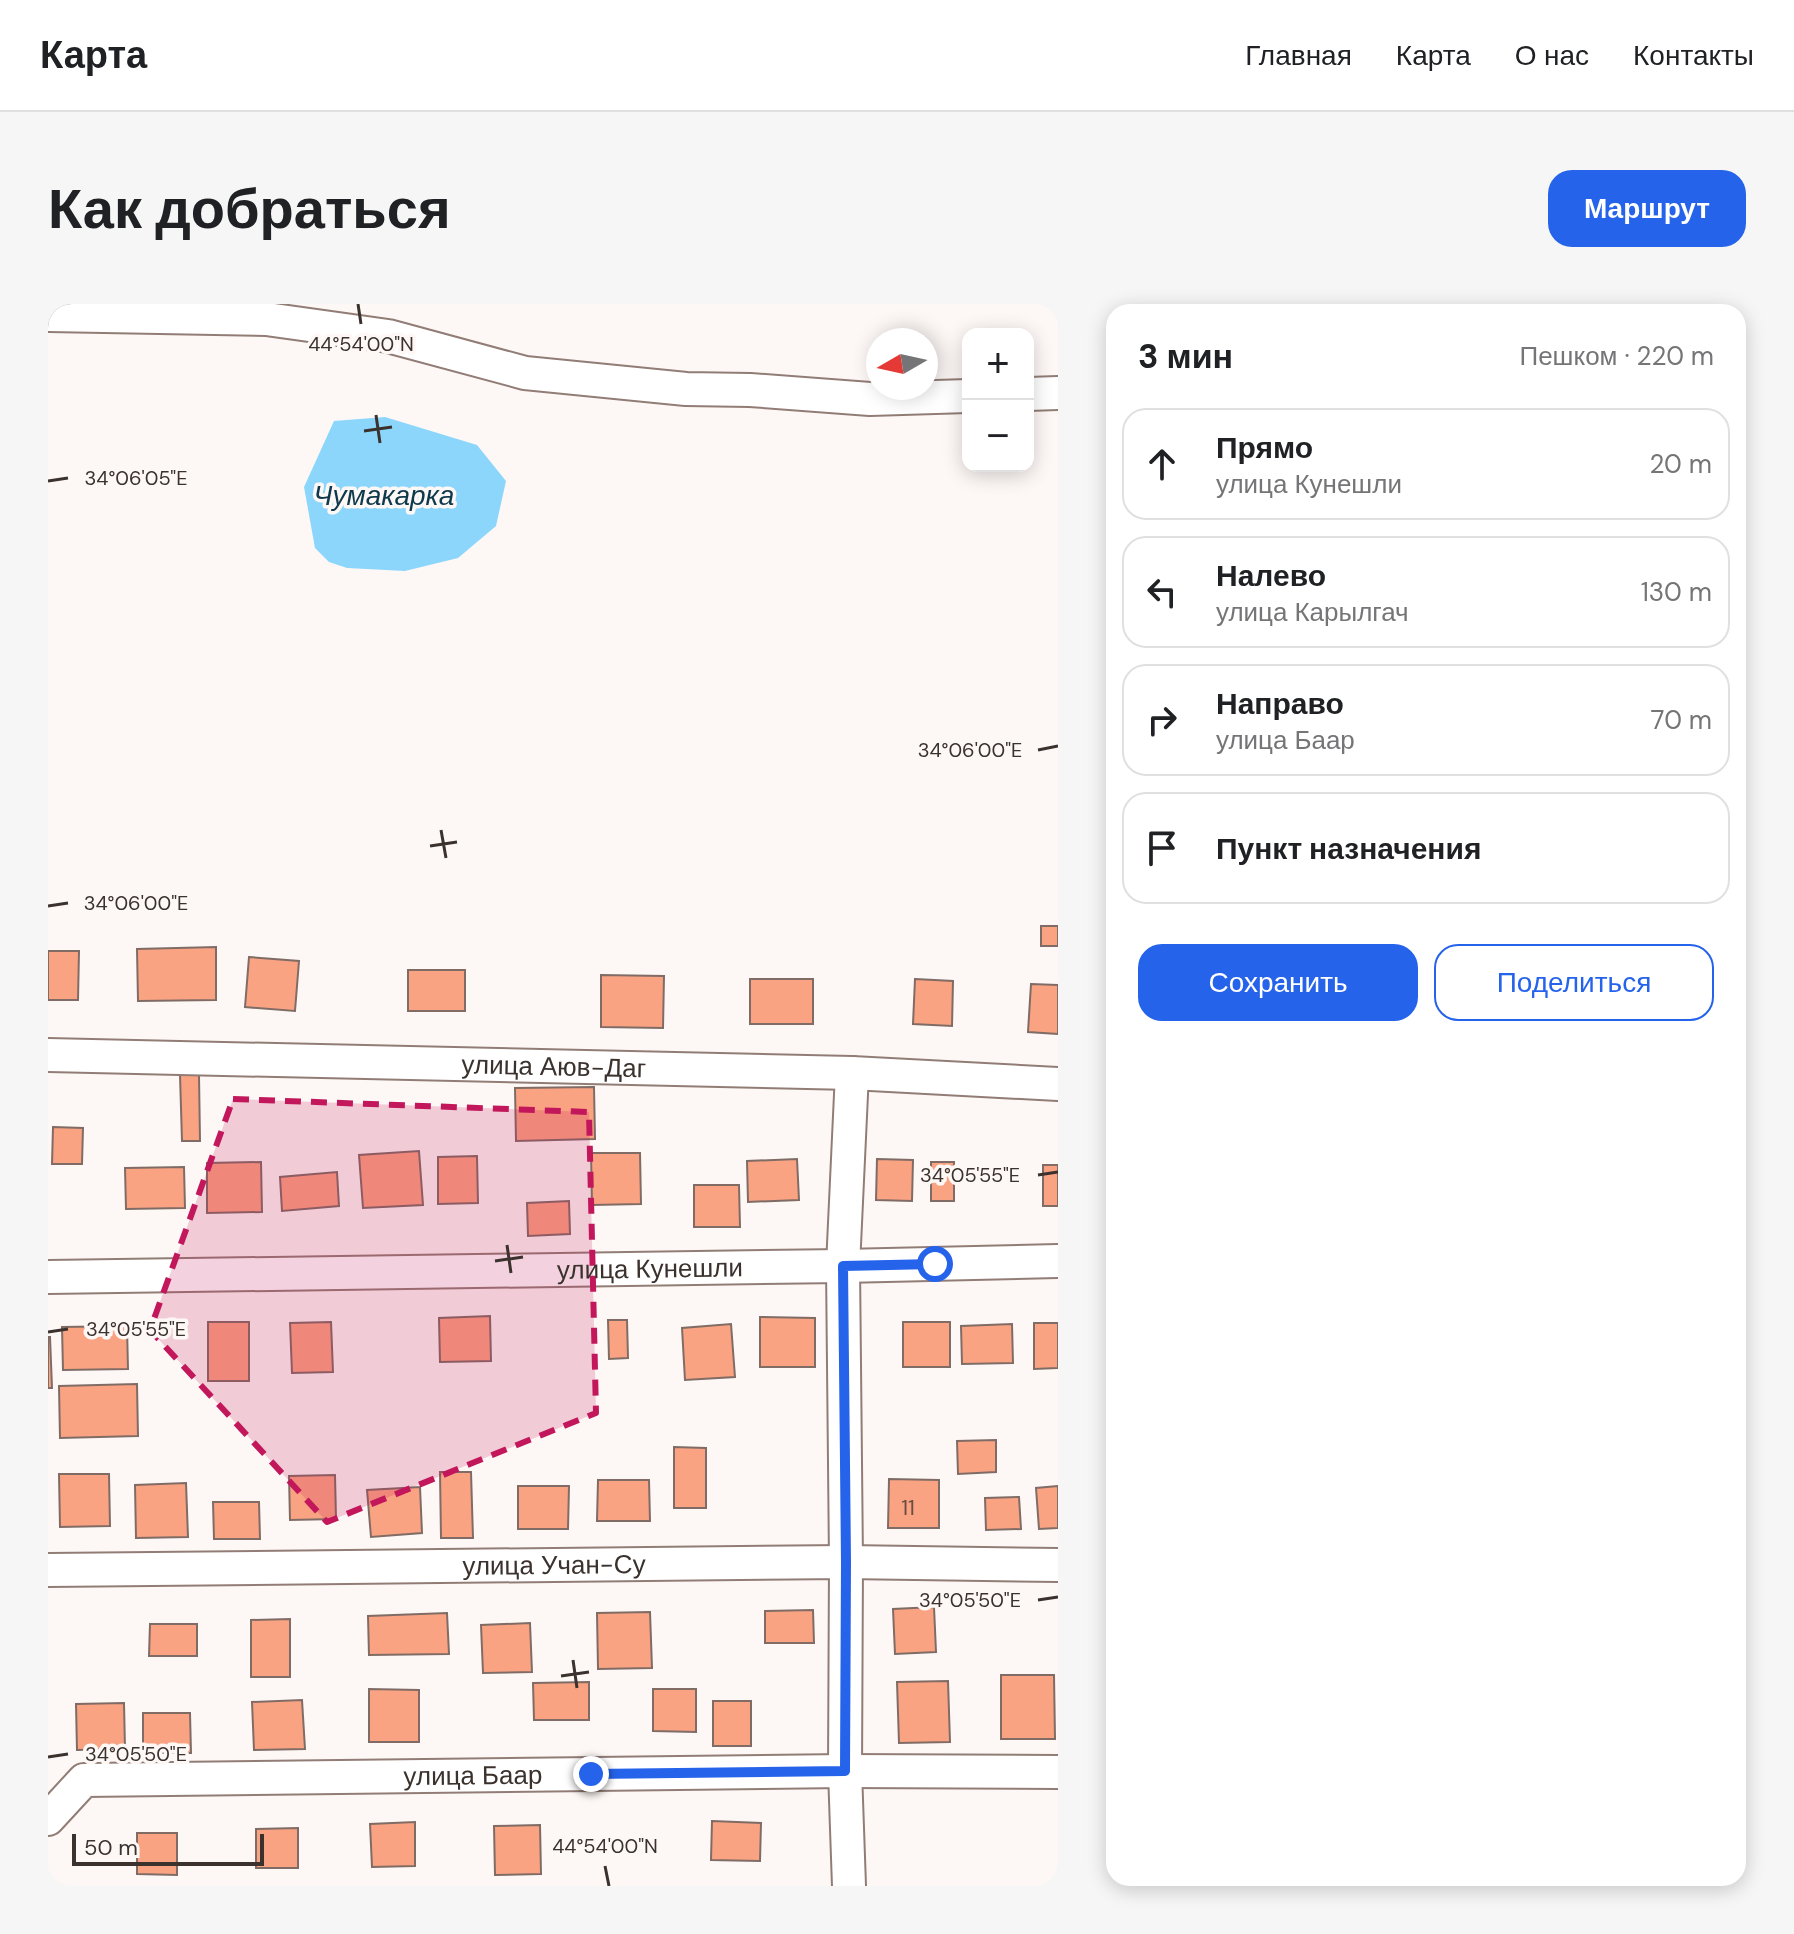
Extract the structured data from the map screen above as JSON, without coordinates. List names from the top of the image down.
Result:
{
  "streets": {
    "street": [
      "улица Аюв-Даг",
      "улица Кунешли",
      "улица Учан-Су",
      "улица Баар"
    ]
  },
  "water": ["Чумакарка"],
  "house_numbers": ["11"],
  "scale_bar": "50 m",
  "north": "left",
  "page": {
    "header": "Карта",
    "nav": [
      "Главная",
      "Карта",
      "О нас",
      "Контакты"
    ],
    "buttons": [
      "Маршрут",
      ["Сохранить", "Поделиться"]
    ],
    "title": "Как добраться",
    "heading": ["3 мин", "Пешком · 220 m"],
    "map_buttons": ["+", "−"],
    "list": [
      ["Прямо", "улица Кунешли", "20 m"],
      ["Налево", "улица Карылгач", "130 m"],
      ["Направо", "улица Баар", "70 m"],
      "Пункт назначения"
    ],
    "scale": "50 m"
  },
  "coordinates": [
    "44°54'00\"N",
    "34°06'05\"E",
    "34°06'00\"E",
    "34°05'55\"E",
    "34°05'50\"E"
  ]
}
